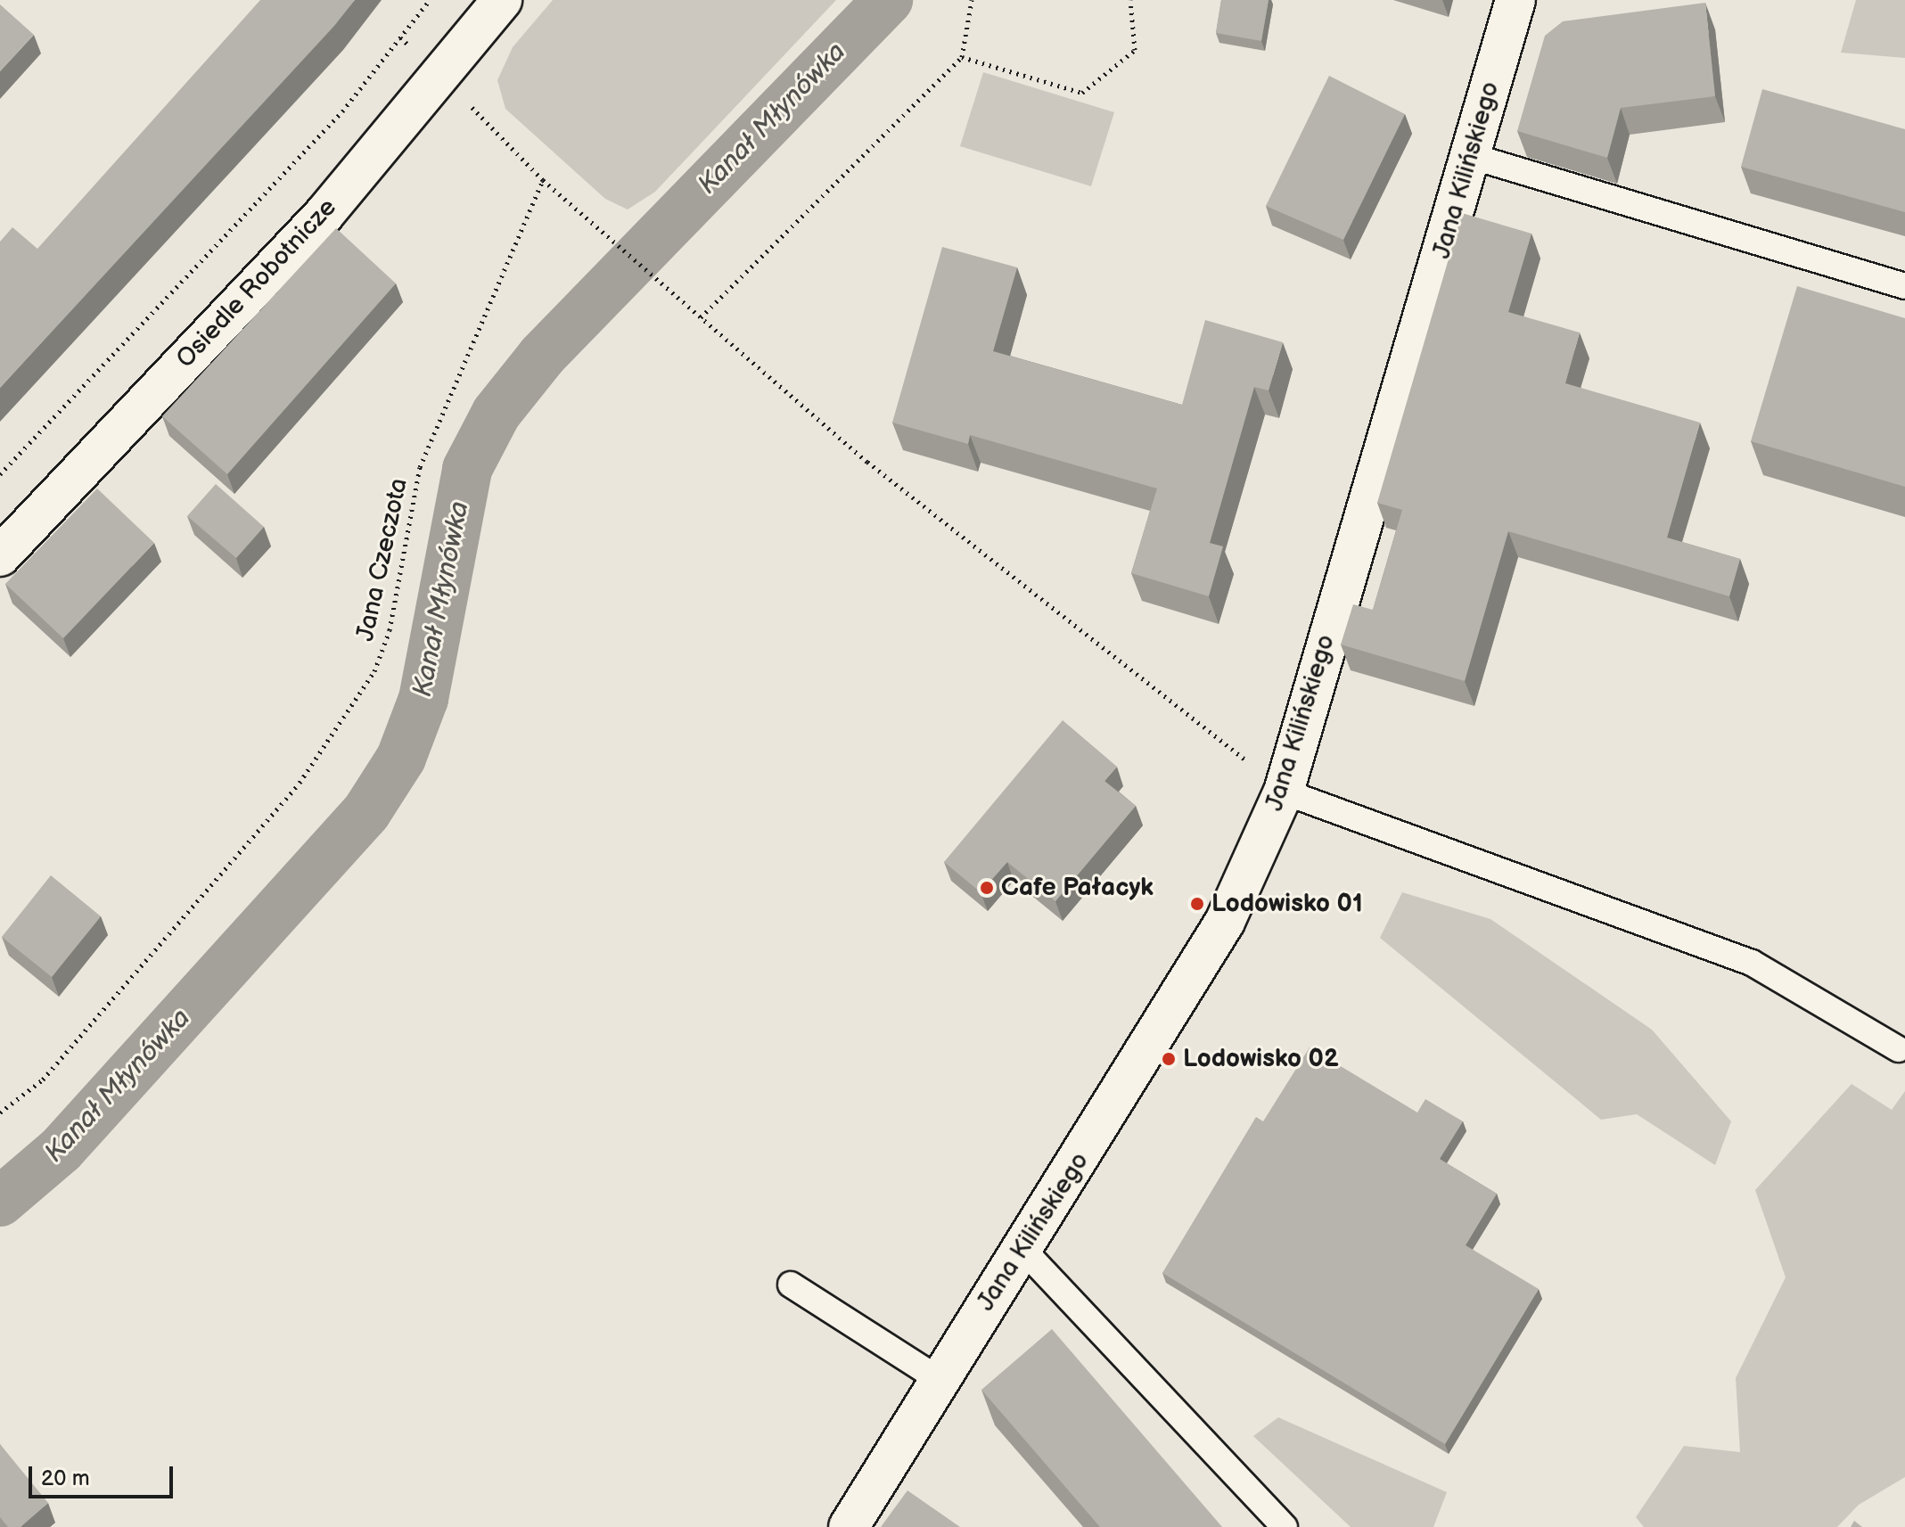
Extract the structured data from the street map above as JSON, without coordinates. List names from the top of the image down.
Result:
{
  "streets": {
    "street": ["Jana Kilińskiego", "Osiedle Robotnicze"],
    "path": ["Jana Czeczota"]
  },
  "water": ["Kanał Młynówka"],
  "places": ["Cafe Pałacyk", "Lodowisko 01", "Lodowisko 02"],
  "scale_bar": "20 m"
}
